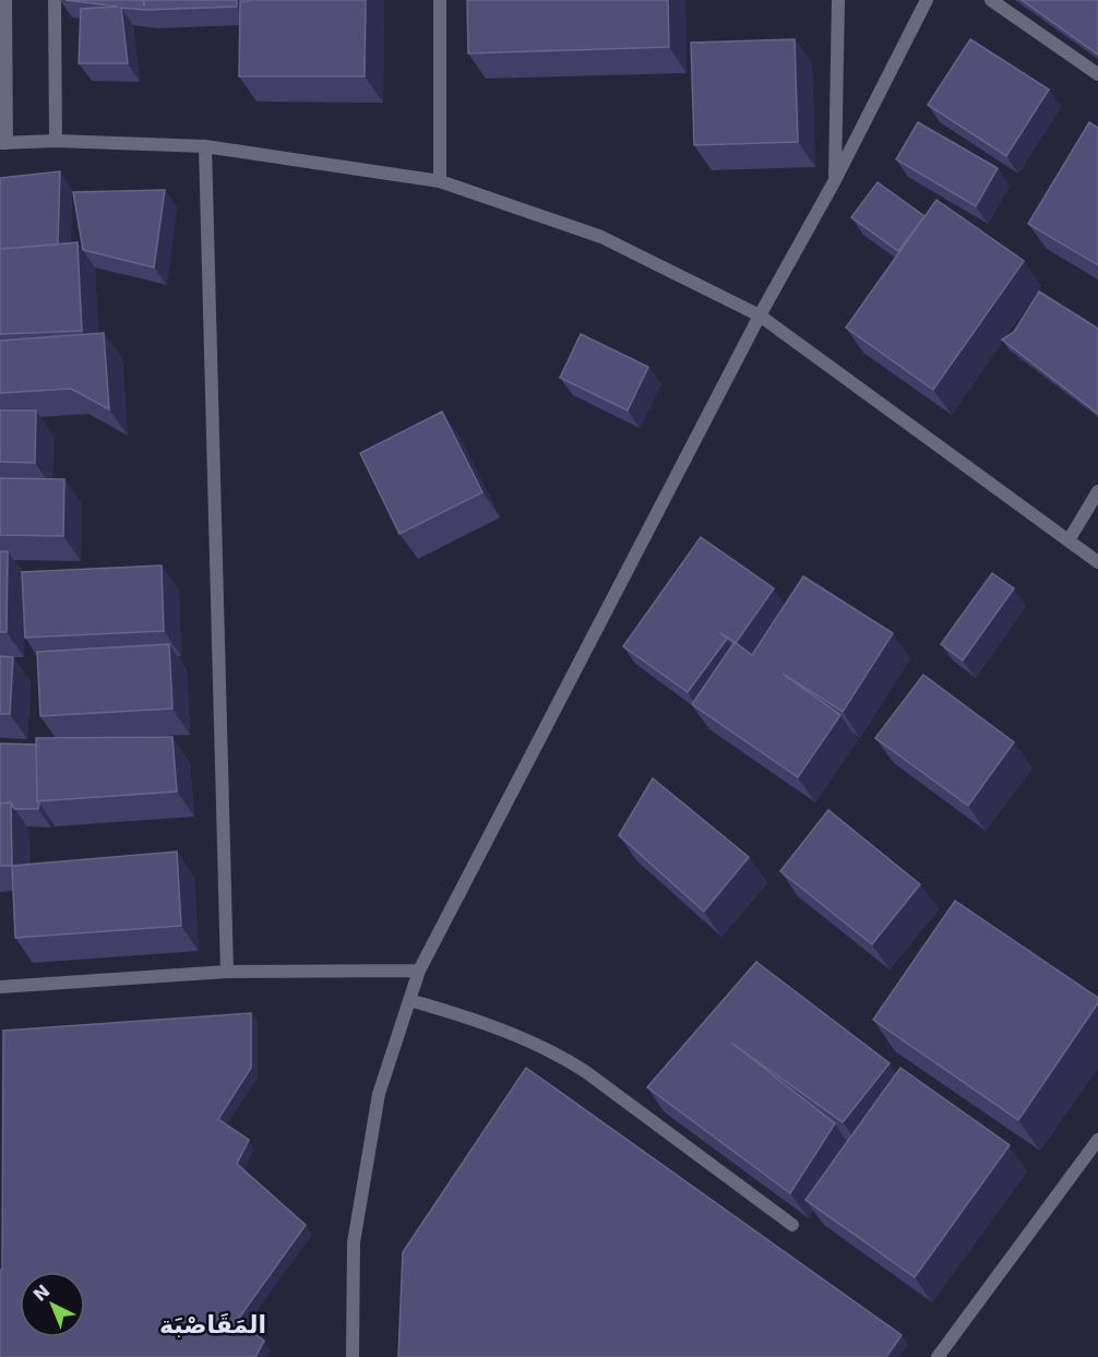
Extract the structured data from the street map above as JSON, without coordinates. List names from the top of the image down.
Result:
{
  "districts": ["المَقَاصْبَة"],
  "north": "top left"
}
